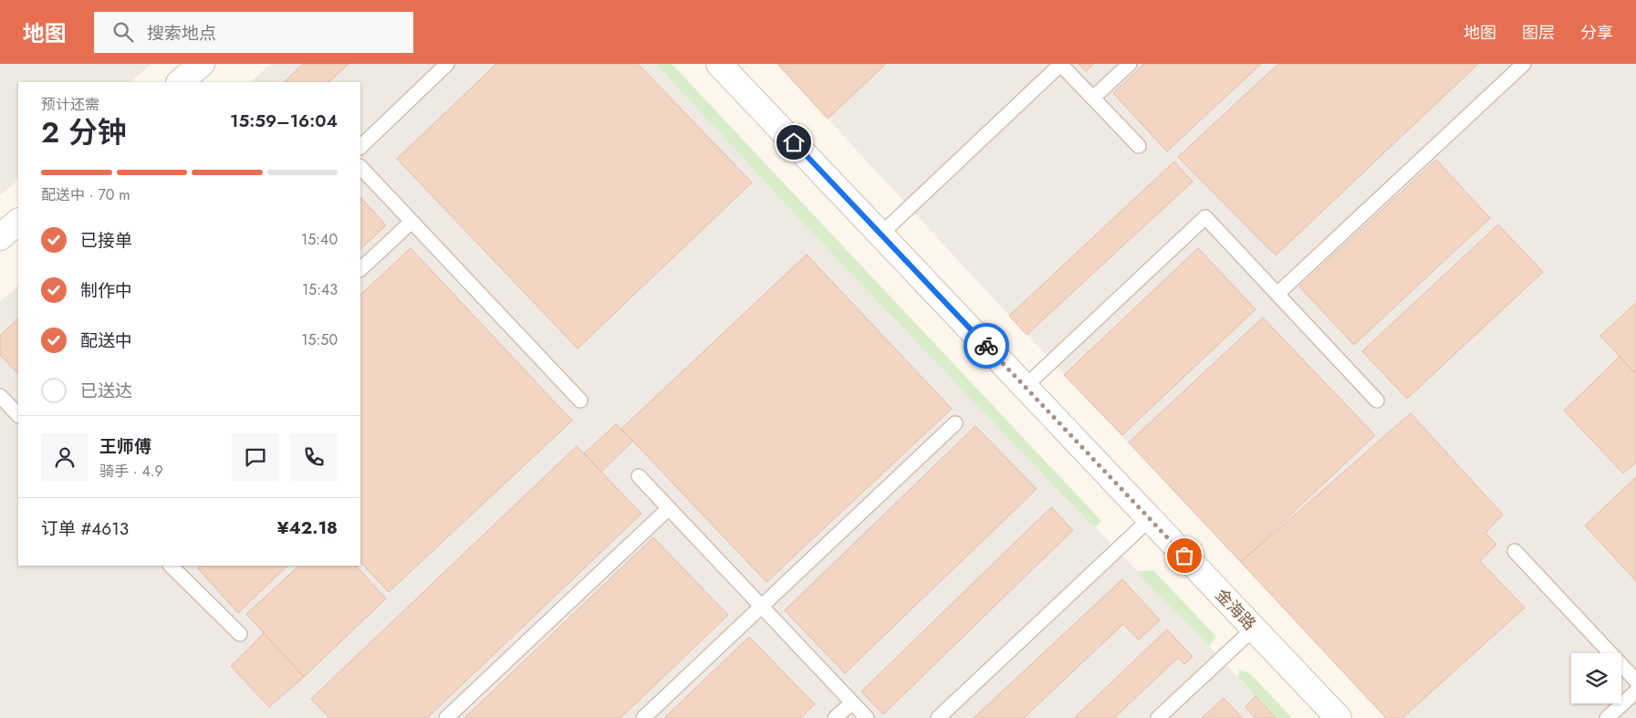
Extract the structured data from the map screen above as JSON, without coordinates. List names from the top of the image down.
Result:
{
  "streets": {
    "street": ["金海路"]
  },
  "page": {
    "header": "地图",
    "search": "搜索地点",
    "nav": ["地图", "图层", "分享"],
    "heading": ["2 分钟", "预计还需", "15:59–16:04"],
    "panel": [
      "王师傅",
      "骑手 · 4.9",
      "订单 #4613",
      "¥42.18"
    ],
    "bar": "配送中 · 70 m",
    "list": [
      ["已接单", "15:40"],
      ["制作中", "15:43"],
      ["配送中", "15:50"],
      "已送达"
    ]
  }
}
